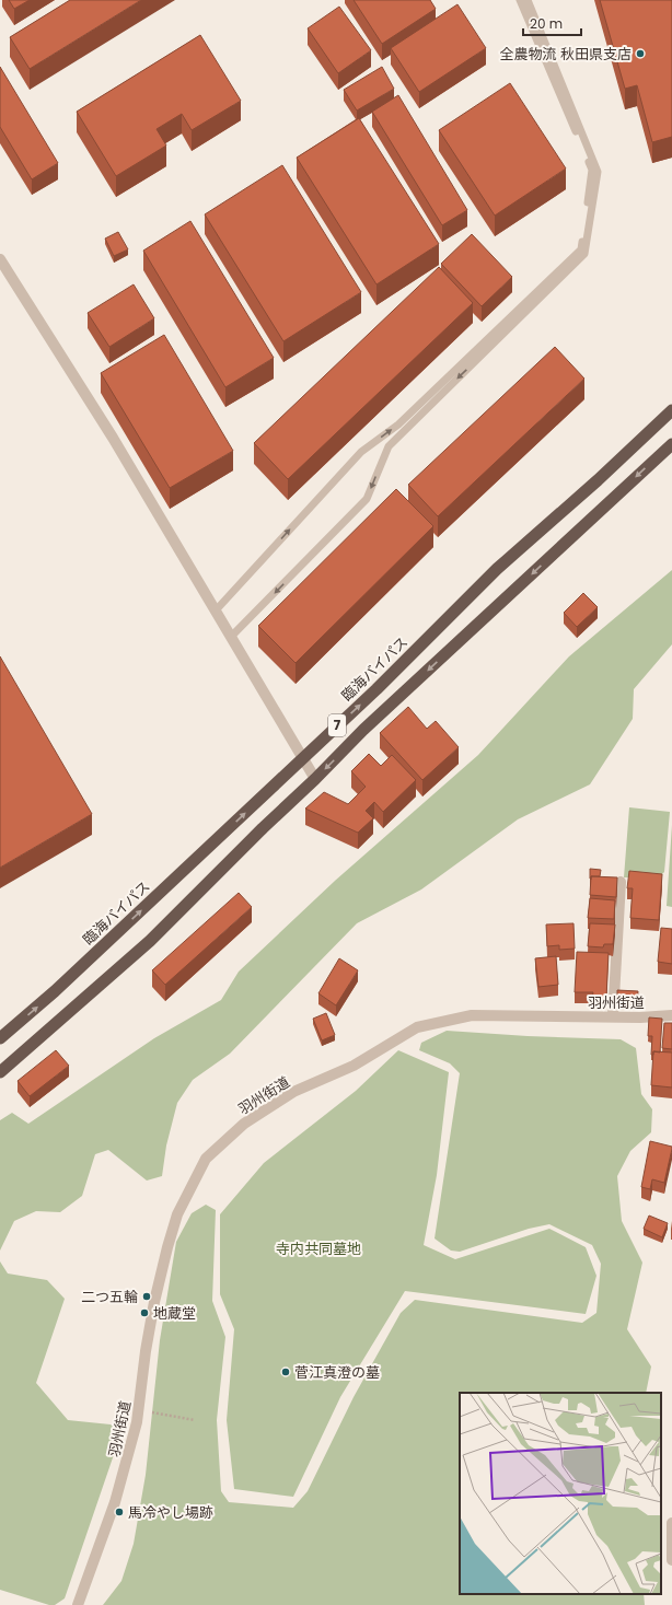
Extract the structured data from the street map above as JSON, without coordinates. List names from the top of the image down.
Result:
{
  "streets": {
    "highway": ["臨海バイパス", "7"],
    "street": ["羽州街道"]
  },
  "parks": ["寺内共同墓地"],
  "places": [
    "全農物流 秋田県支店",
    "二つ五輪",
    "地蔵堂",
    "菅江真澄の墓",
    "馬冷やし場跡"
  ],
  "scale_bar": "20 m"
}
